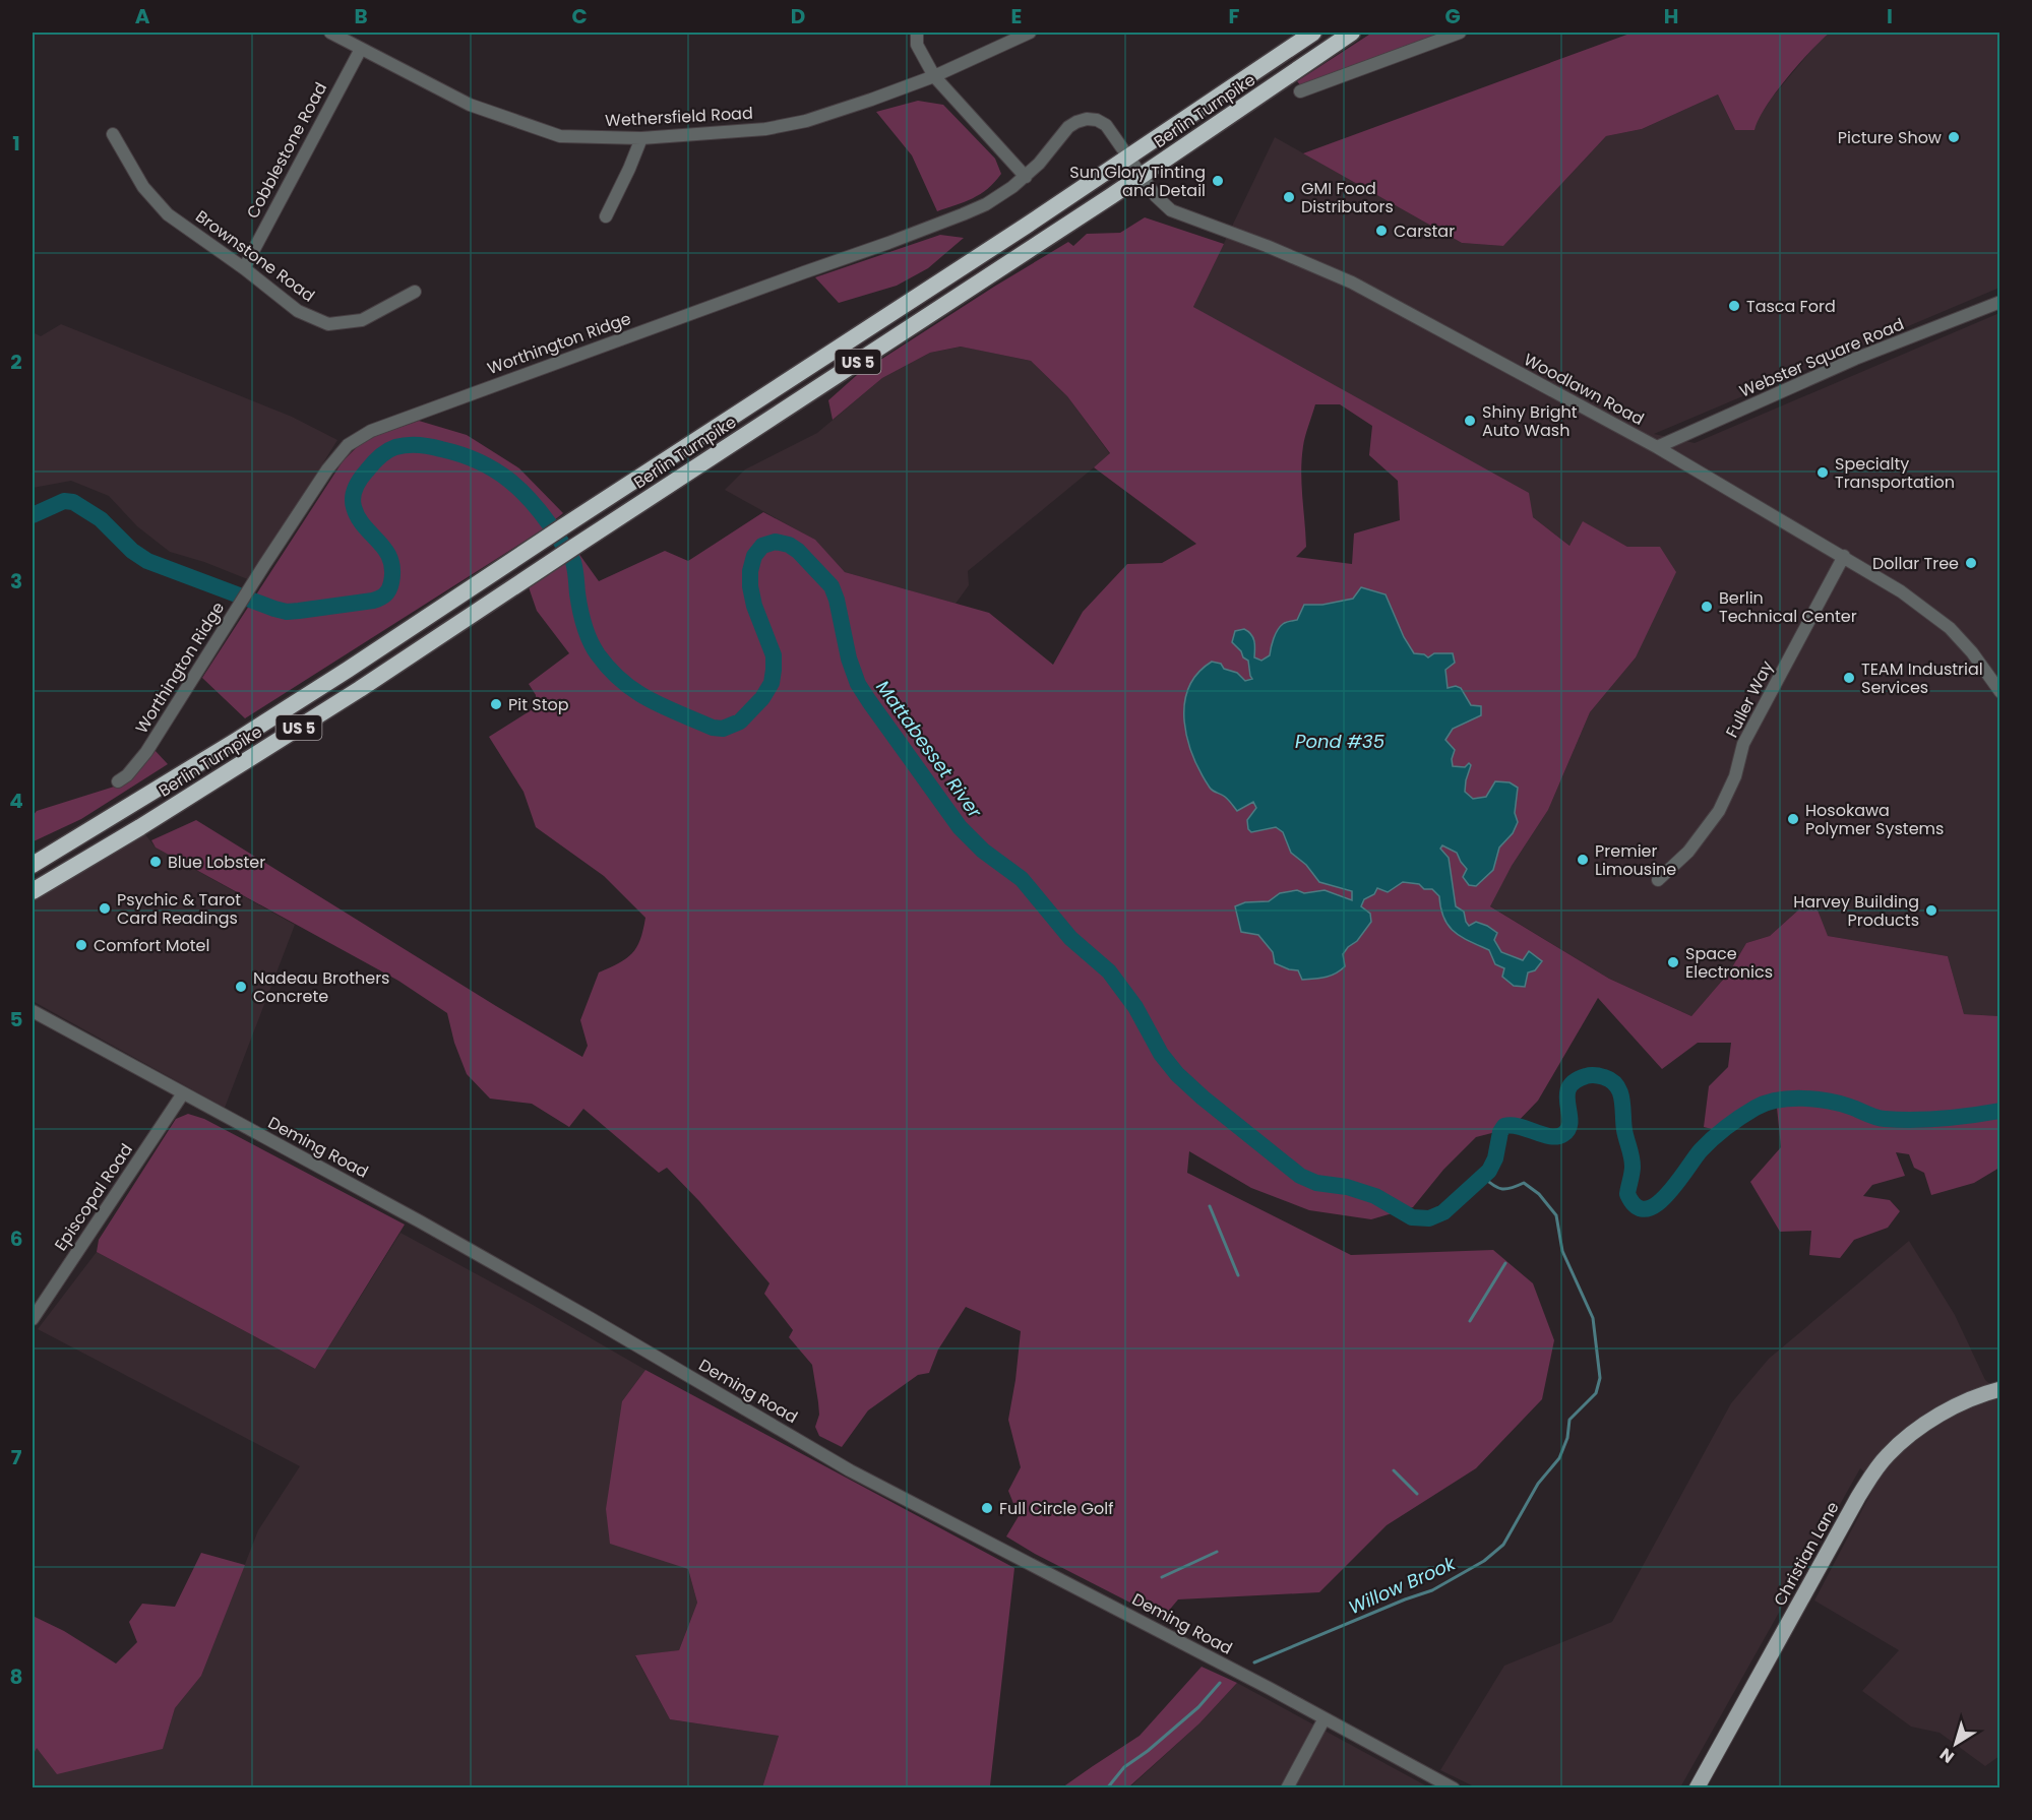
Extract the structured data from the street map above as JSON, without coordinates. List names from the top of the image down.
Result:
{
  "streets": {
    "highway": ["Berlin Turnpike", "US 5"],
    "main road": ["Christian Lane"],
    "street": [
      "Wethersfield Road",
      "Cobblestone Road",
      "Brownstone Road",
      "Worthington Ridge",
      "Webster Square Road",
      "Woodlawn Road",
      "Fuller Way",
      "Deming Road",
      "Episcopal Road"
    ]
  },
  "crossings": [
    ["Berlin Turnpike", "Worthington Ridge"],
    ["Berlin Turnpike", "Woodlawn Road"],
    ["Wethersfield Road", "Cobblestone Road"],
    ["Cobblestone Road", "Brownstone Road"],
    ["Worthington Ridge", "Woodlawn Road"],
    ["Webster Square Road", "Woodlawn Road"],
    ["Woodlawn Road", "Fuller Way"],
    ["Deming Road", "Episcopal Road"]
  ],
  "water": ["Pond #35", "Mattabesset River", "Willow Brook"],
  "places": [
    "Picture Show",
    "Sun Glory Tinting and Detail",
    "GMI Food Distributors",
    "Carstar",
    "Tasca Ford",
    "Shiny Bright Auto Wash",
    "Specialty Transportation",
    "Dollar Tree",
    "Berlin Technical Center",
    "TEAM Industrial Services",
    "Pit Stop",
    "Hosokawa Polymer Systems",
    "Premier Limousine",
    "Blue Lobster",
    "Psychic & Tarot Card Readings",
    "Harvey Building Products",
    "Comfort Motel",
    "Space Electronics",
    "Nadeau Brothers Concrete",
    "Full Circle Golf"
  ],
  "north": "bottom left",
  "grid": {
    "columns": [
      "A",
      "B",
      "C",
      "D",
      "E",
      "F",
      "G",
      "H",
      "I"
    ],
    "rows": [
      "1",
      "2",
      "3",
      "4",
      "5",
      "6",
      "7",
      "8"
    ]
  }
}
